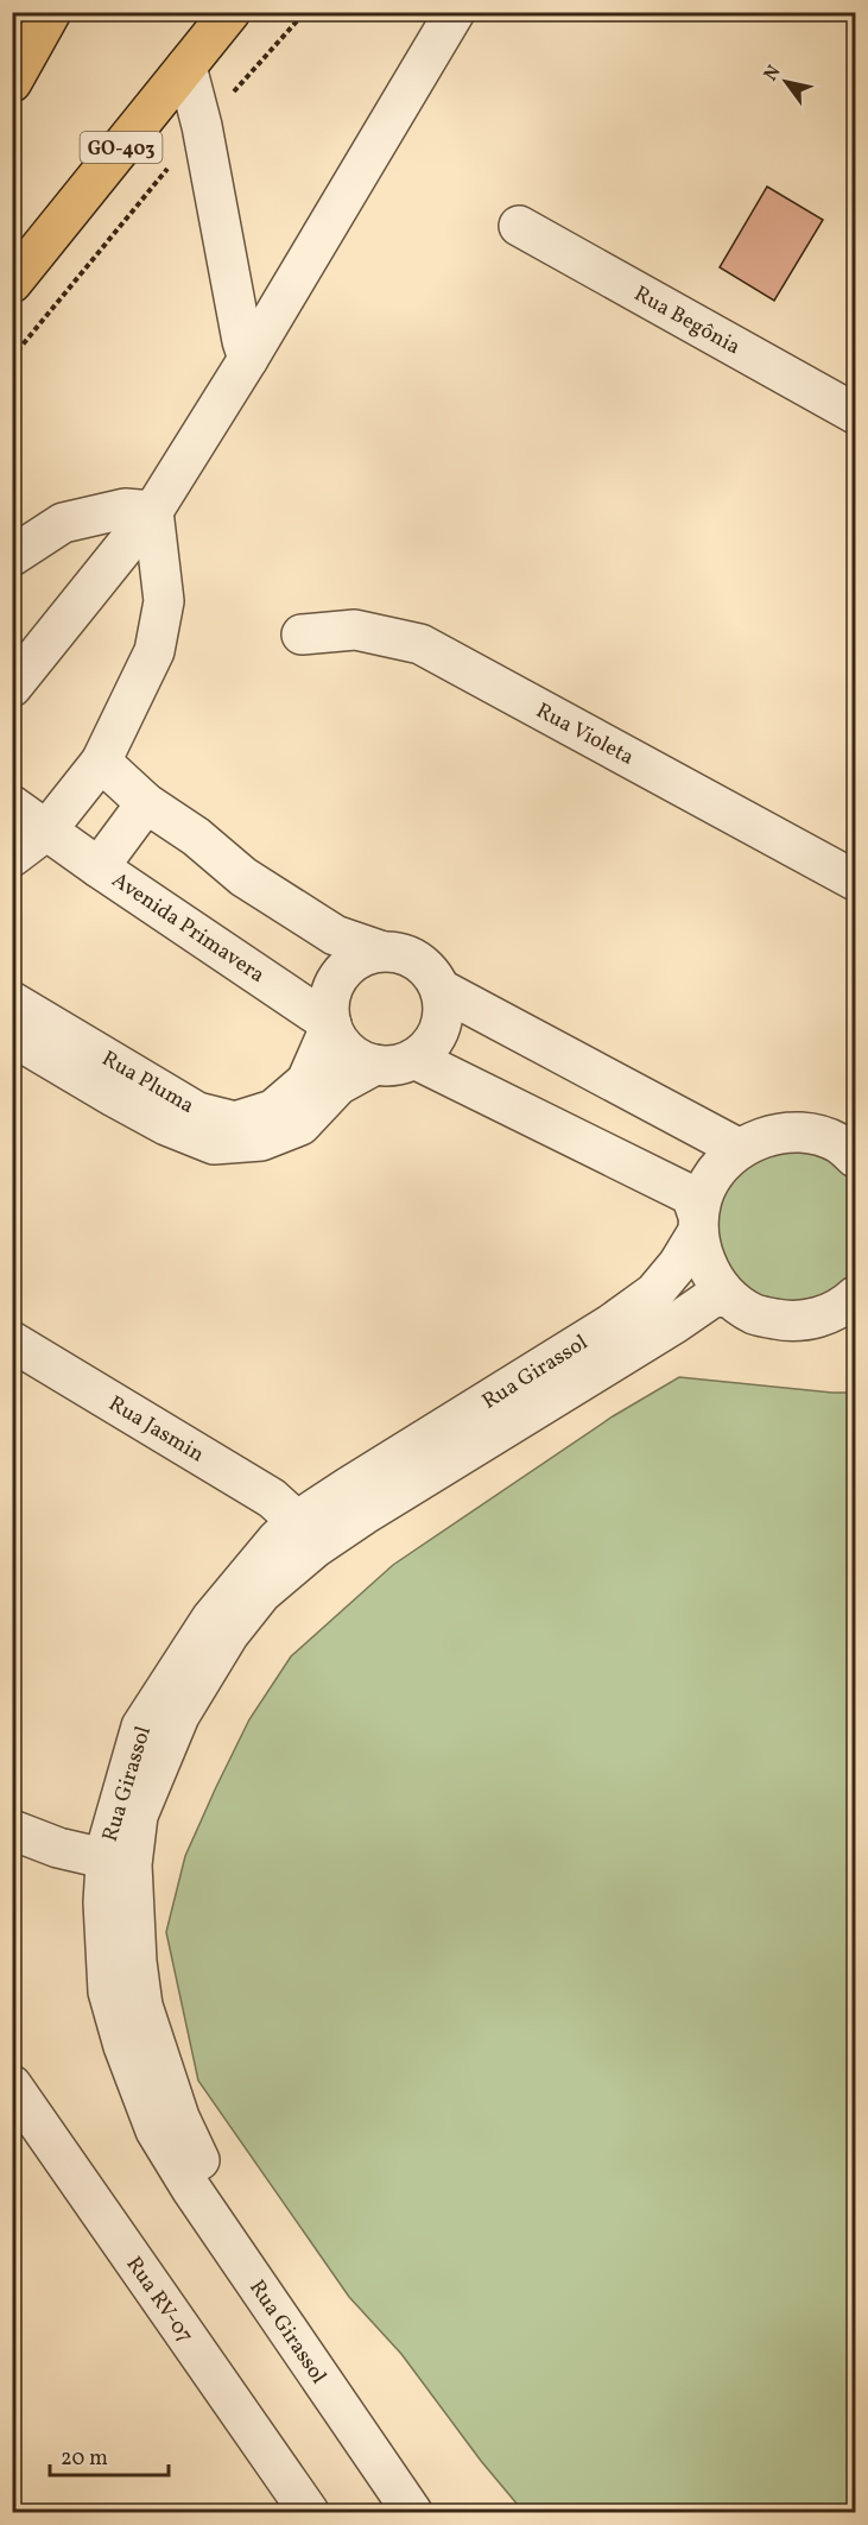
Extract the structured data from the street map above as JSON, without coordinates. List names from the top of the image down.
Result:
{
  "streets": {
    "main road": ["GO-403"],
    "street": [
      "Rua Begônia",
      "Rua Violeta",
      "Avenida Primavera",
      "Rua Pluma",
      "Rua Girassol",
      "Rua Jasmin",
      "Rua RV-07"
    ]
  },
  "crossings": [
    ["Avenida Primavera", "Rua Pluma"],
    ["Rua Girassol", "Rua Jasmin"]
  ],
  "scale_bar": "20 m",
  "north": "top left"
}
